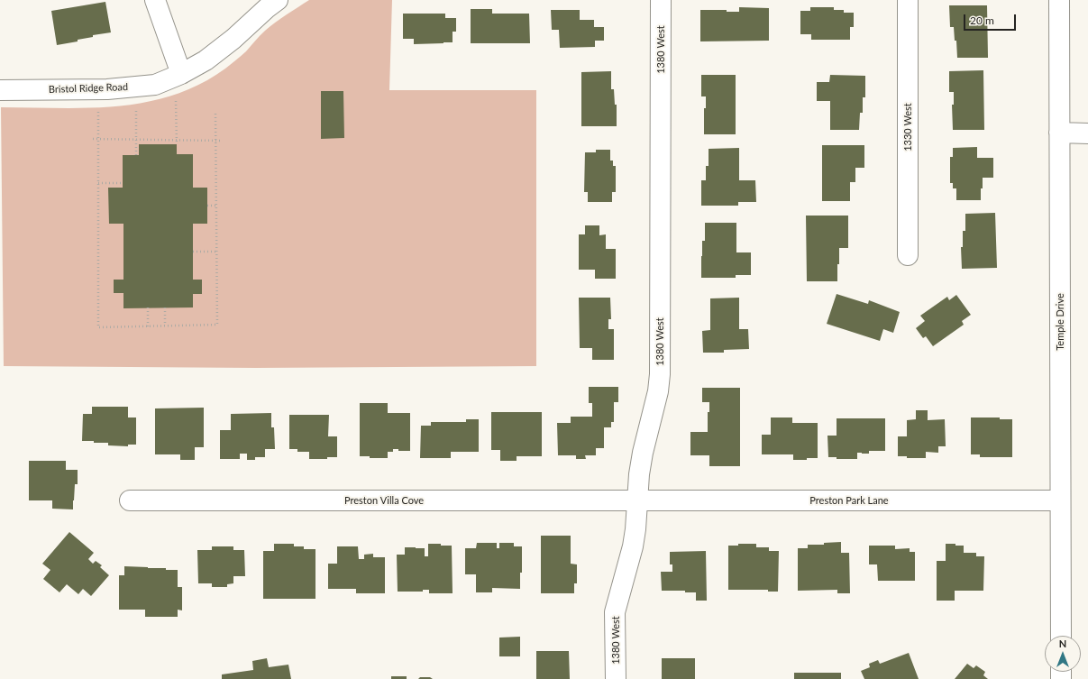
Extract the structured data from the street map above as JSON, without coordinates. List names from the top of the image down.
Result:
{
  "streets": {
    "street": [
      "1380 West",
      "Bristol Ridge Road",
      "1330 West",
      "Temple Drive",
      "Preston Villa Cove",
      "Preston Park Lane"
    ]
  },
  "crossings": [
    ["1380 West", "Preston Villa Cove"],
    ["1380 West", "Preston Park Lane"],
    ["Temple Drive", "Preston Park Lane"],
    ["Preston Villa Cove", "Preston Park Lane"]
  ],
  "scale_bar": "20 m",
  "north": "top"
}
